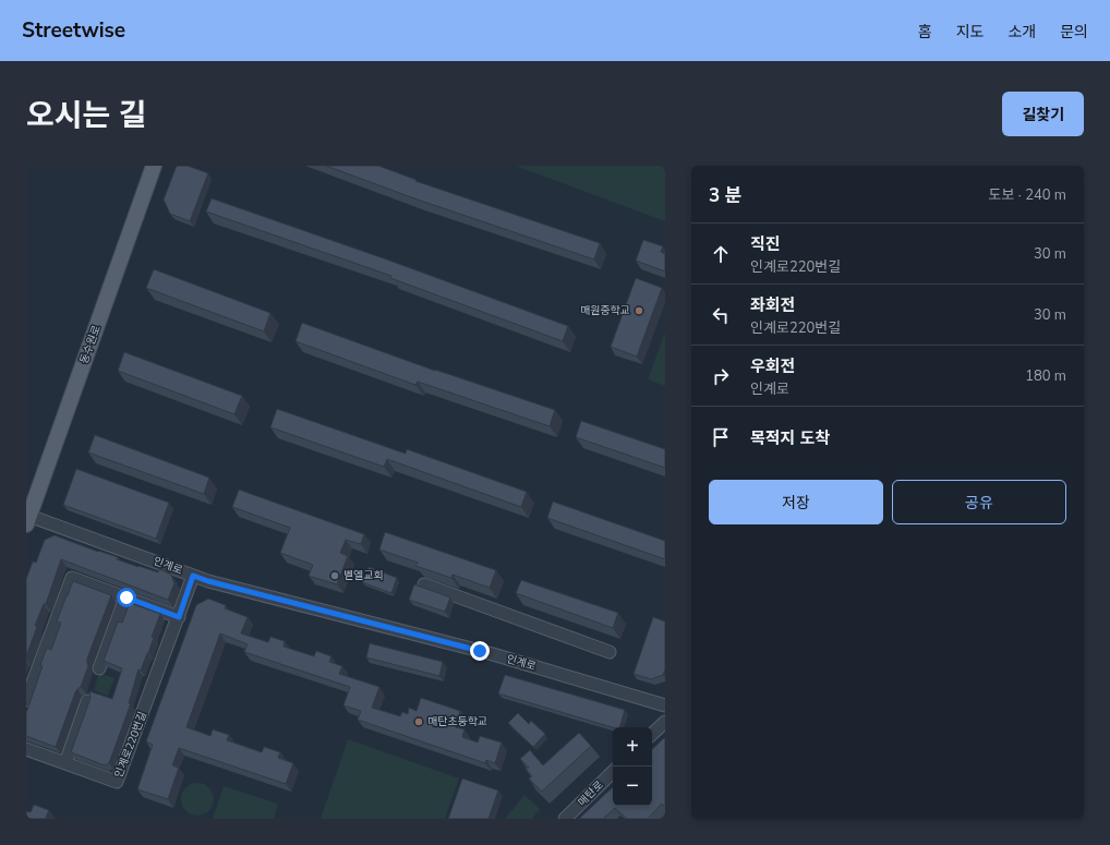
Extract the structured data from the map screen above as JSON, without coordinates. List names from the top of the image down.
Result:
{
  "streets": {
    "main road": ["동수원로"],
    "street": ["인계로", "인계로220번길", "매탄로"]
  },
  "crossings": [
    ["동수원로", "인계로"],
    ["인계로", "인계로220번길"]
  ],
  "places": ["매원중학교", "벧엘교회", "매탄초등학교"],
  "page": {
    "header": "Streetwise",
    "nav": [
      "홈",
      "지도",
      "소개",
      "문의"
    ],
    "title": "오시는 길",
    "buttons": [
      "길찾기",
      ["저장", "공유"]
    ],
    "heading": ["3 분", "도보 · 240 m"],
    "list": [
      ["직진", "인계로220번길", "30 m"],
      ["좌회전", "인계로220번길", "30 m"],
      ["우회전", "인계로", "180 m"],
      "목적지 도착"
    ],
    "map_buttons": ["+", "−"]
  }
}
